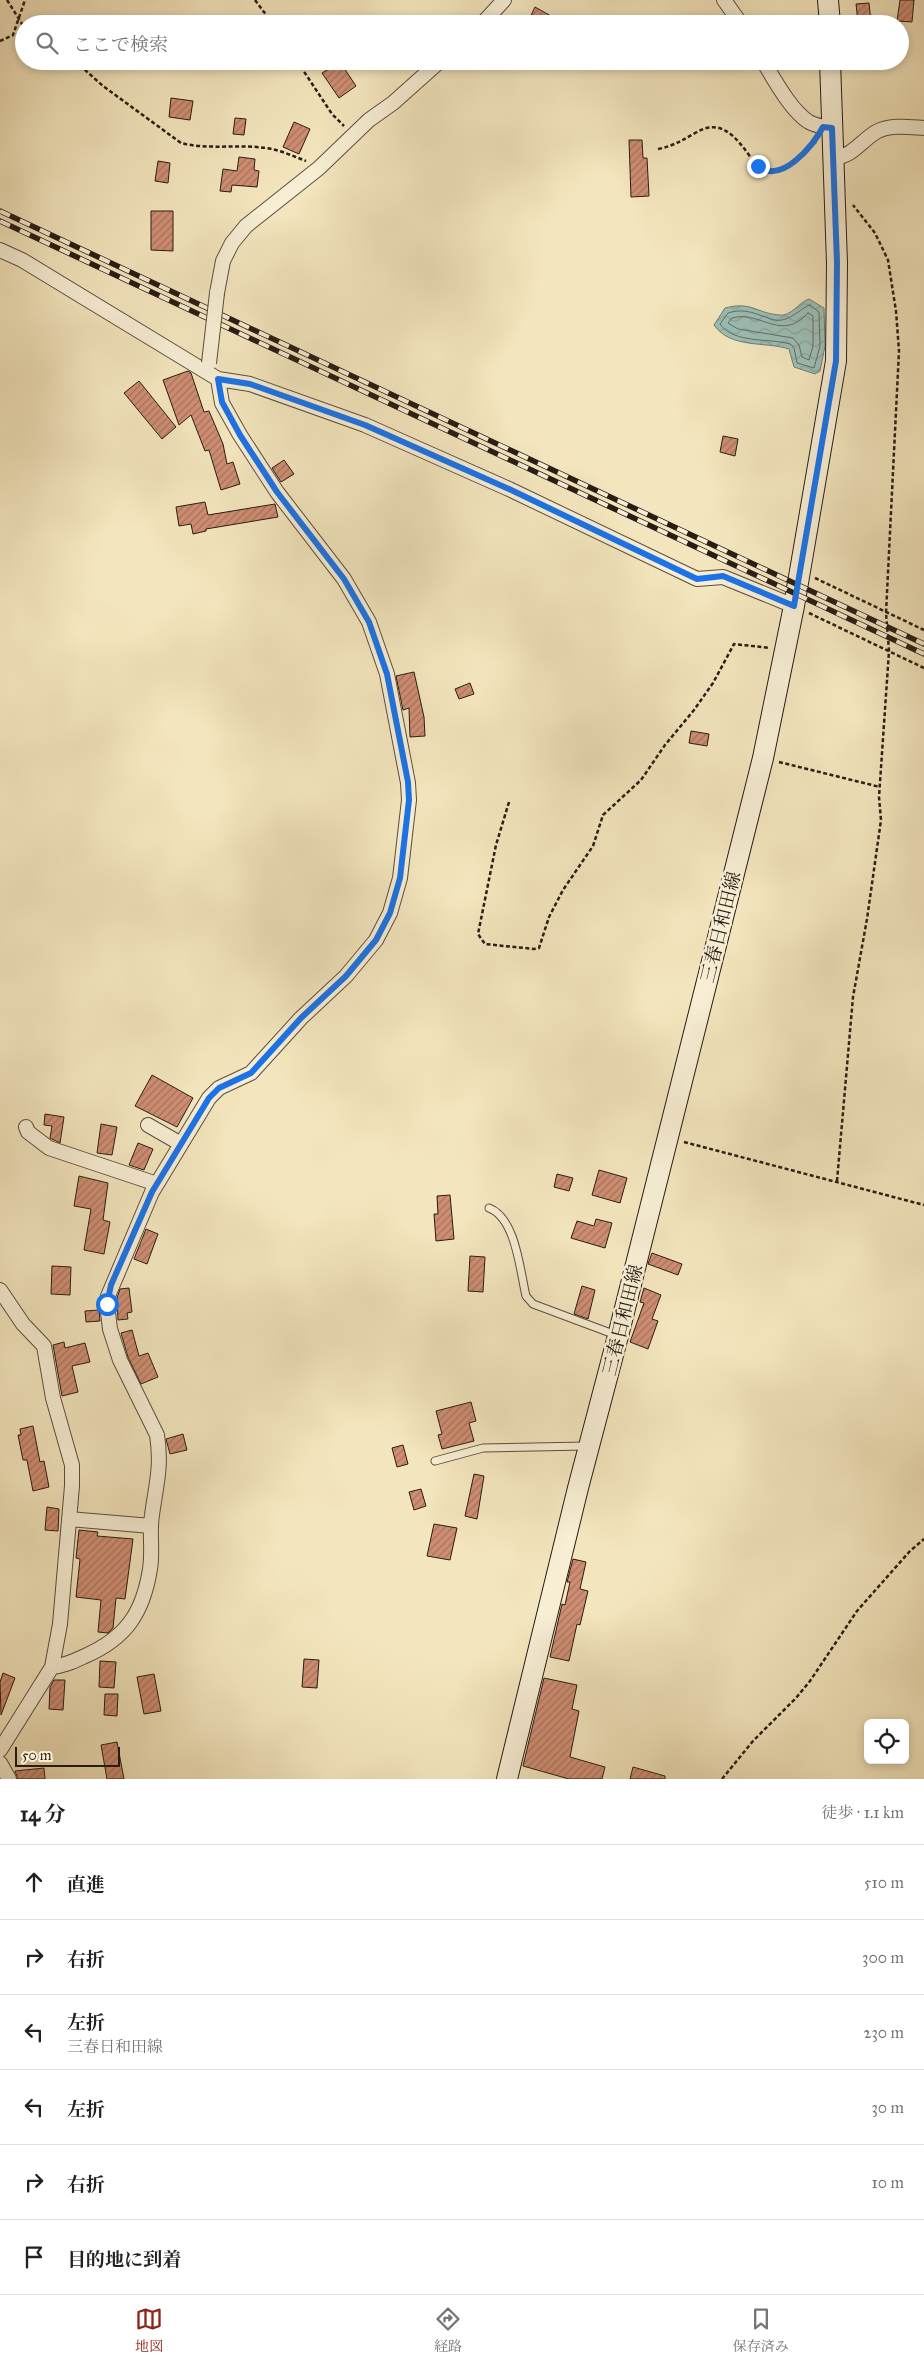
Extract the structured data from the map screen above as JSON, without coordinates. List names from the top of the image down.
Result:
{
  "streets": {
    "main road": ["三春日和田線"]
  },
  "scale_bar": "50 m",
  "page": {
    "search": "ここで検索",
    "scale": "50 m",
    "heading": ["14 分", "徒歩 · 1.1 km"],
    "list": [
      ["直進", "510 m"],
      ["右折", "300 m"],
      ["左折", "三春日和田線", "230 m"],
      ["左折", "30 m"],
      ["右折", "10 m"],
      "目的地に到着"
    ],
    "nav": ["地図", "経路", "保存済み"]
  }
}
